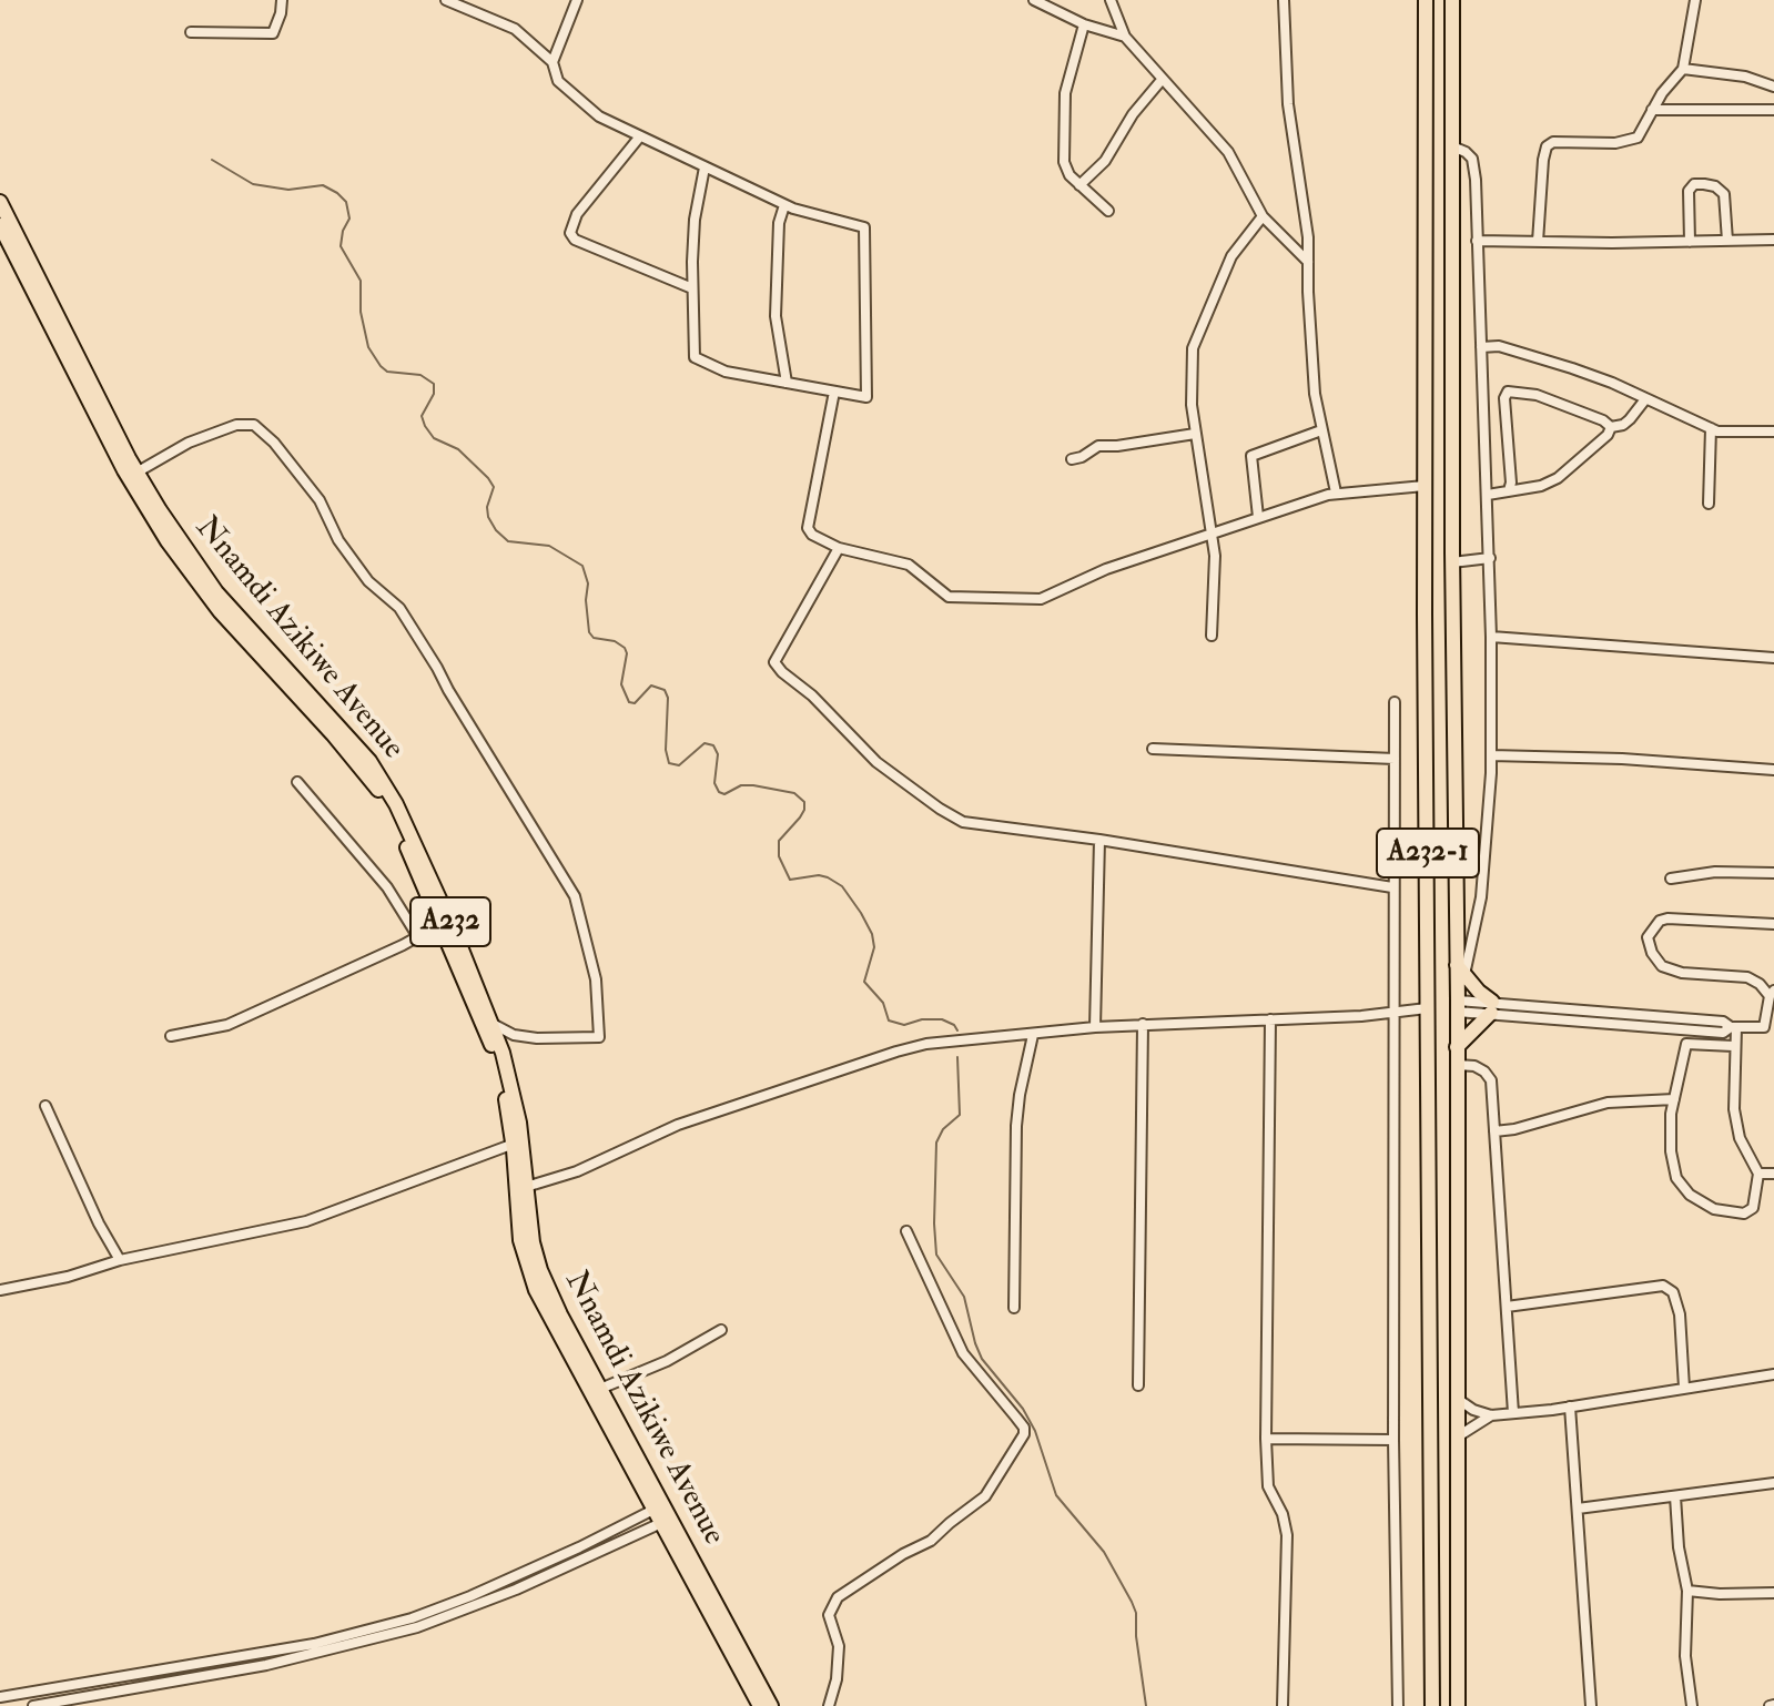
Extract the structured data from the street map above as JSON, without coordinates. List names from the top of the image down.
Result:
{
  "streets": {
    "main road": ["Nnamdi Azikiwe Avenue", "A232-1", "A232"]
  }
}
